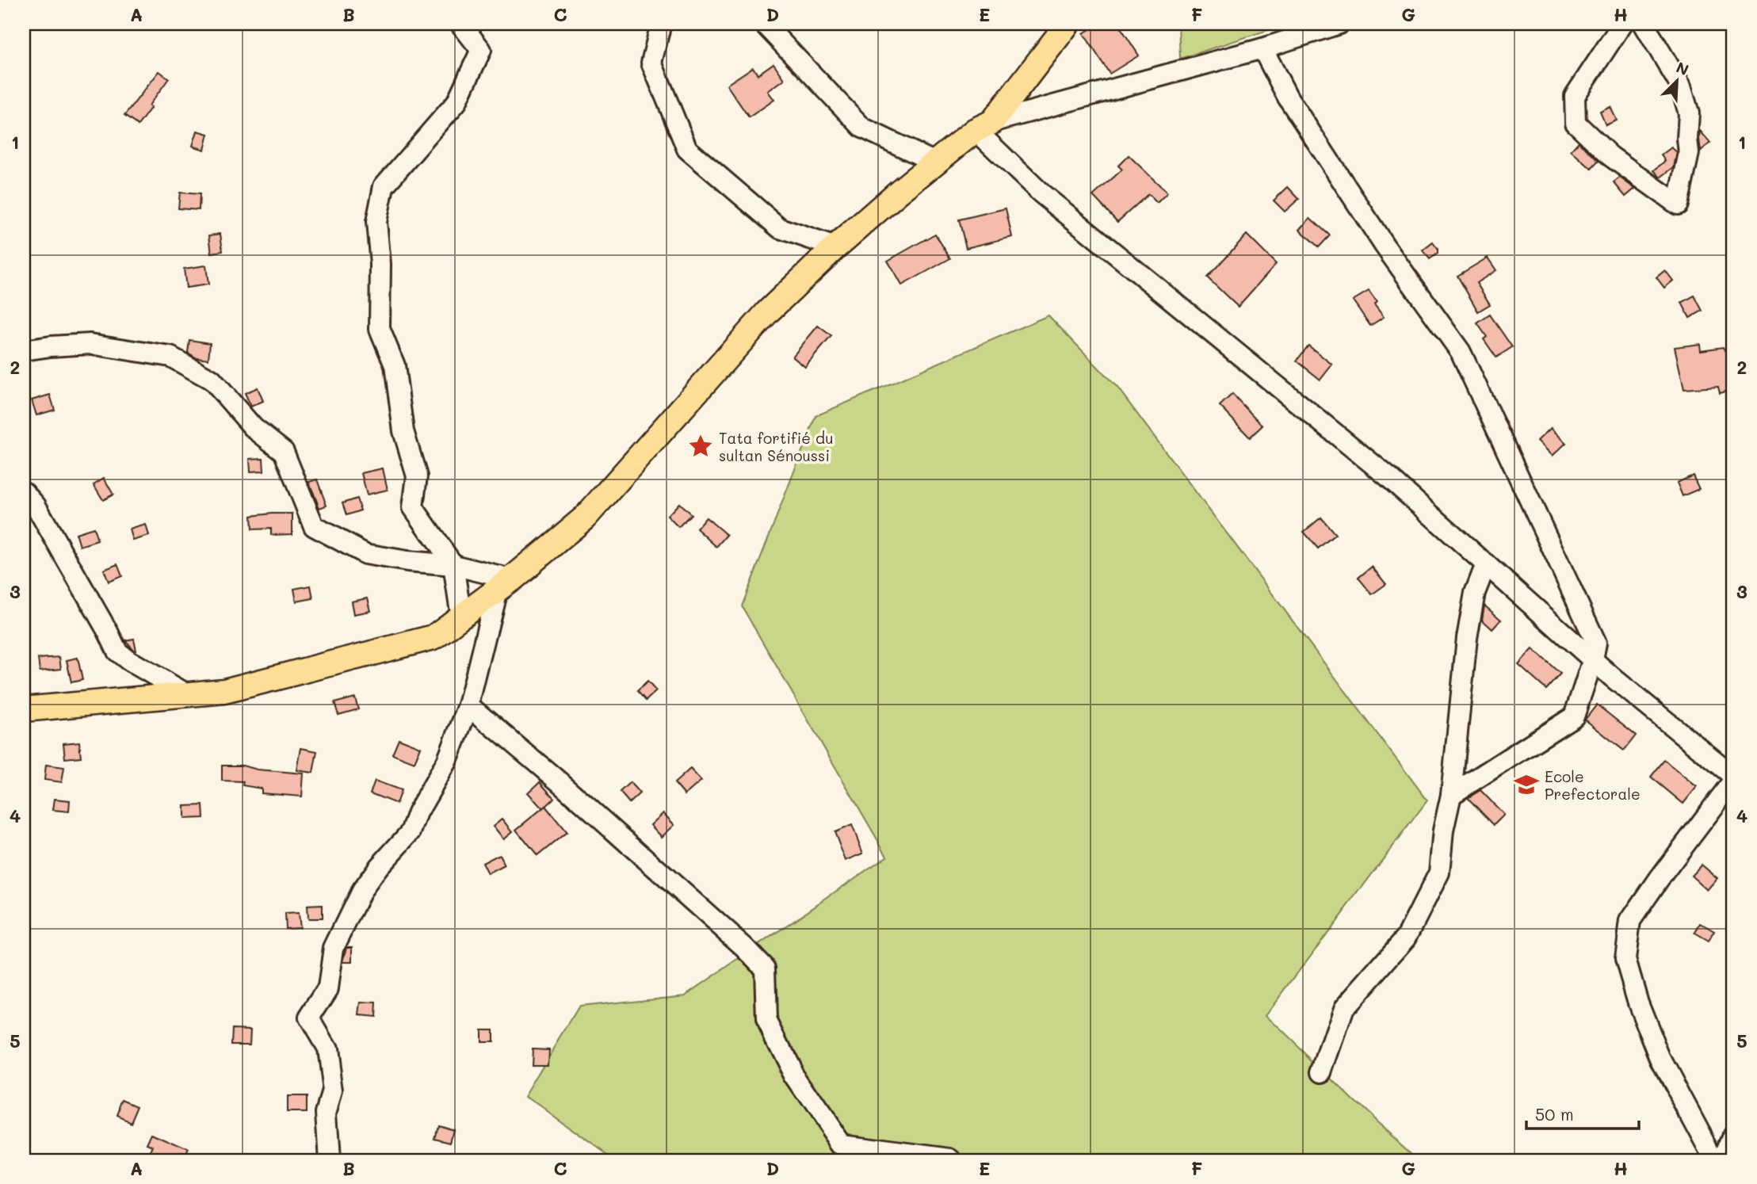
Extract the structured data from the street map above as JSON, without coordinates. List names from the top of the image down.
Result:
{
  "places": {
    "place": ["Tata fortifié du sultan Sénoussi"],
    "school or university": ["Ecole Prefectorale"]
  },
  "scale_bar": "50 m",
  "north": "top right",
  "grid": {
    "columns": [
      "A",
      "B",
      "C",
      "D",
      "E",
      "F",
      "G",
      "H"
    ],
    "rows": [
      "1",
      "2",
      "3",
      "4",
      "5"
    ]
  }
}
